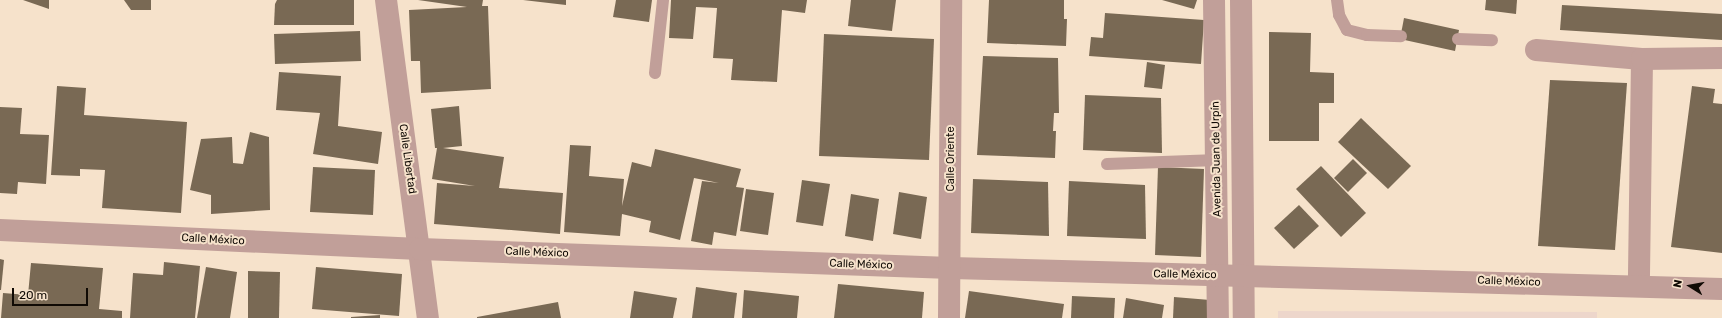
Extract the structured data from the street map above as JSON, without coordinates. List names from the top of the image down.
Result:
{
  "streets": {
    "street": [
      "Calle Libertad",
      "Calle Oriente",
      "Avenida Juan de Urpín",
      "Calle México"
    ]
  },
  "crossings": [
    ["Calle Libertad", "Calle México"],
    ["Calle Oriente", "Calle México"],
    ["Avenida Juan de Urpín", "Calle México"]
  ],
  "scale_bar": "20 m",
  "north": "left"
}
